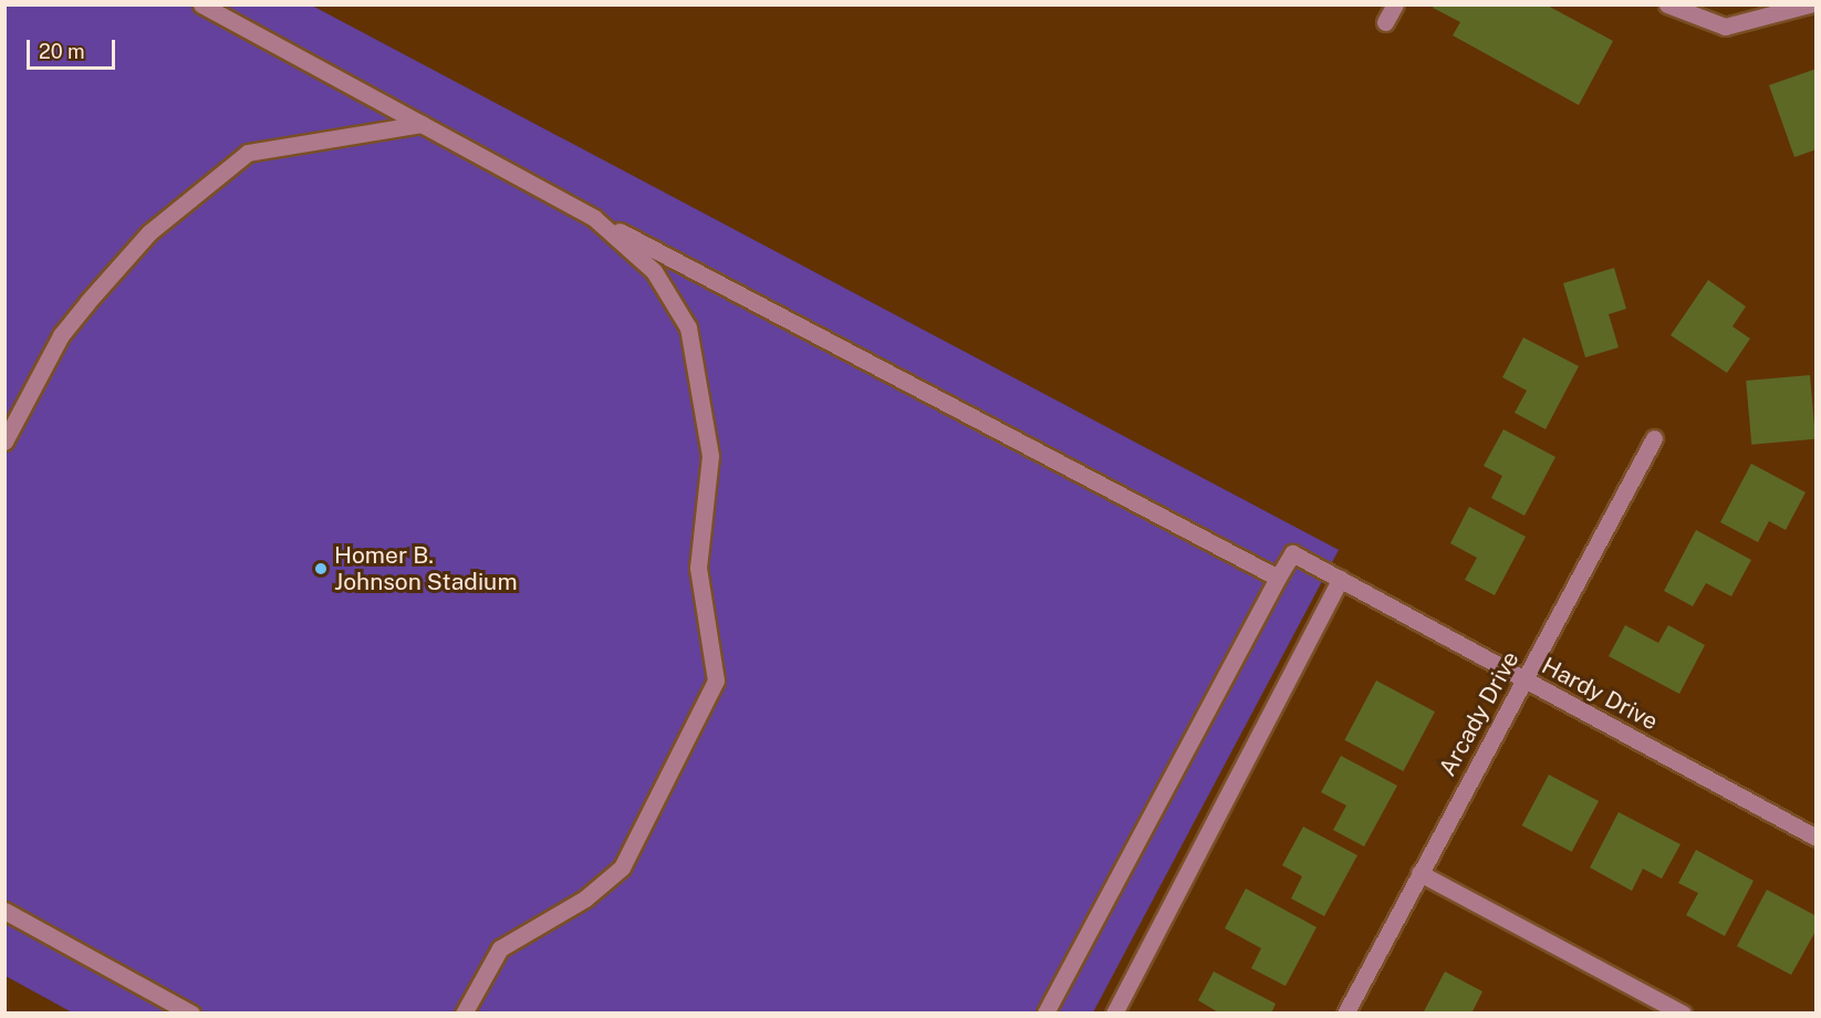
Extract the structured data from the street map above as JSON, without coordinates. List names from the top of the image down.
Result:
{
  "streets": {
    "street": ["Hardy Drive", "Arcady Drive"]
  },
  "crossings": [
    ["Hardy Drive", "Arcady Drive"]
  ],
  "places": ["Homer B. Johnson Stadium"],
  "scale_bar": "20 m"
}
